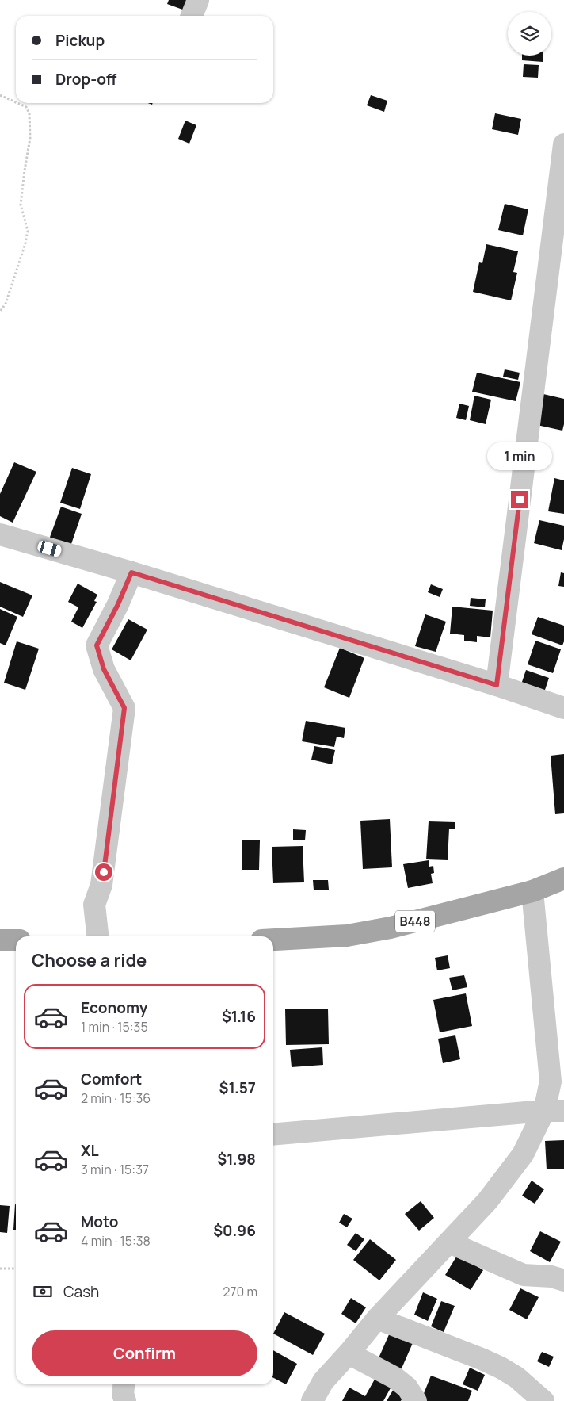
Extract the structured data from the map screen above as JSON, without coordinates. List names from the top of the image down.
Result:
{
  "streets": {
    "main road": ["B448"]
  },
  "page": {
    "banner": ["Pickup", "Drop-off"],
    "bubble": "1 min",
    "heading": "Choose a ride",
    "list": [
      {
        "name": "Economy",
        "note": "1 min · 15:35",
        "value": "$1.16"
      },
      {
        "name": "Comfort",
        "note": "2 min · 15:36",
        "value": "$1.57"
      },
      {
        "name": "XL",
        "note": "3 min · 15:37",
        "value": "$1.98"
      },
      {
        "name": "Moto",
        "note": "4 min · 15:38",
        "value": "$0.96"
      }
    ],
    "pay": ["Cash", "270 m"],
    "buttons": "Confirm"
  }
}
